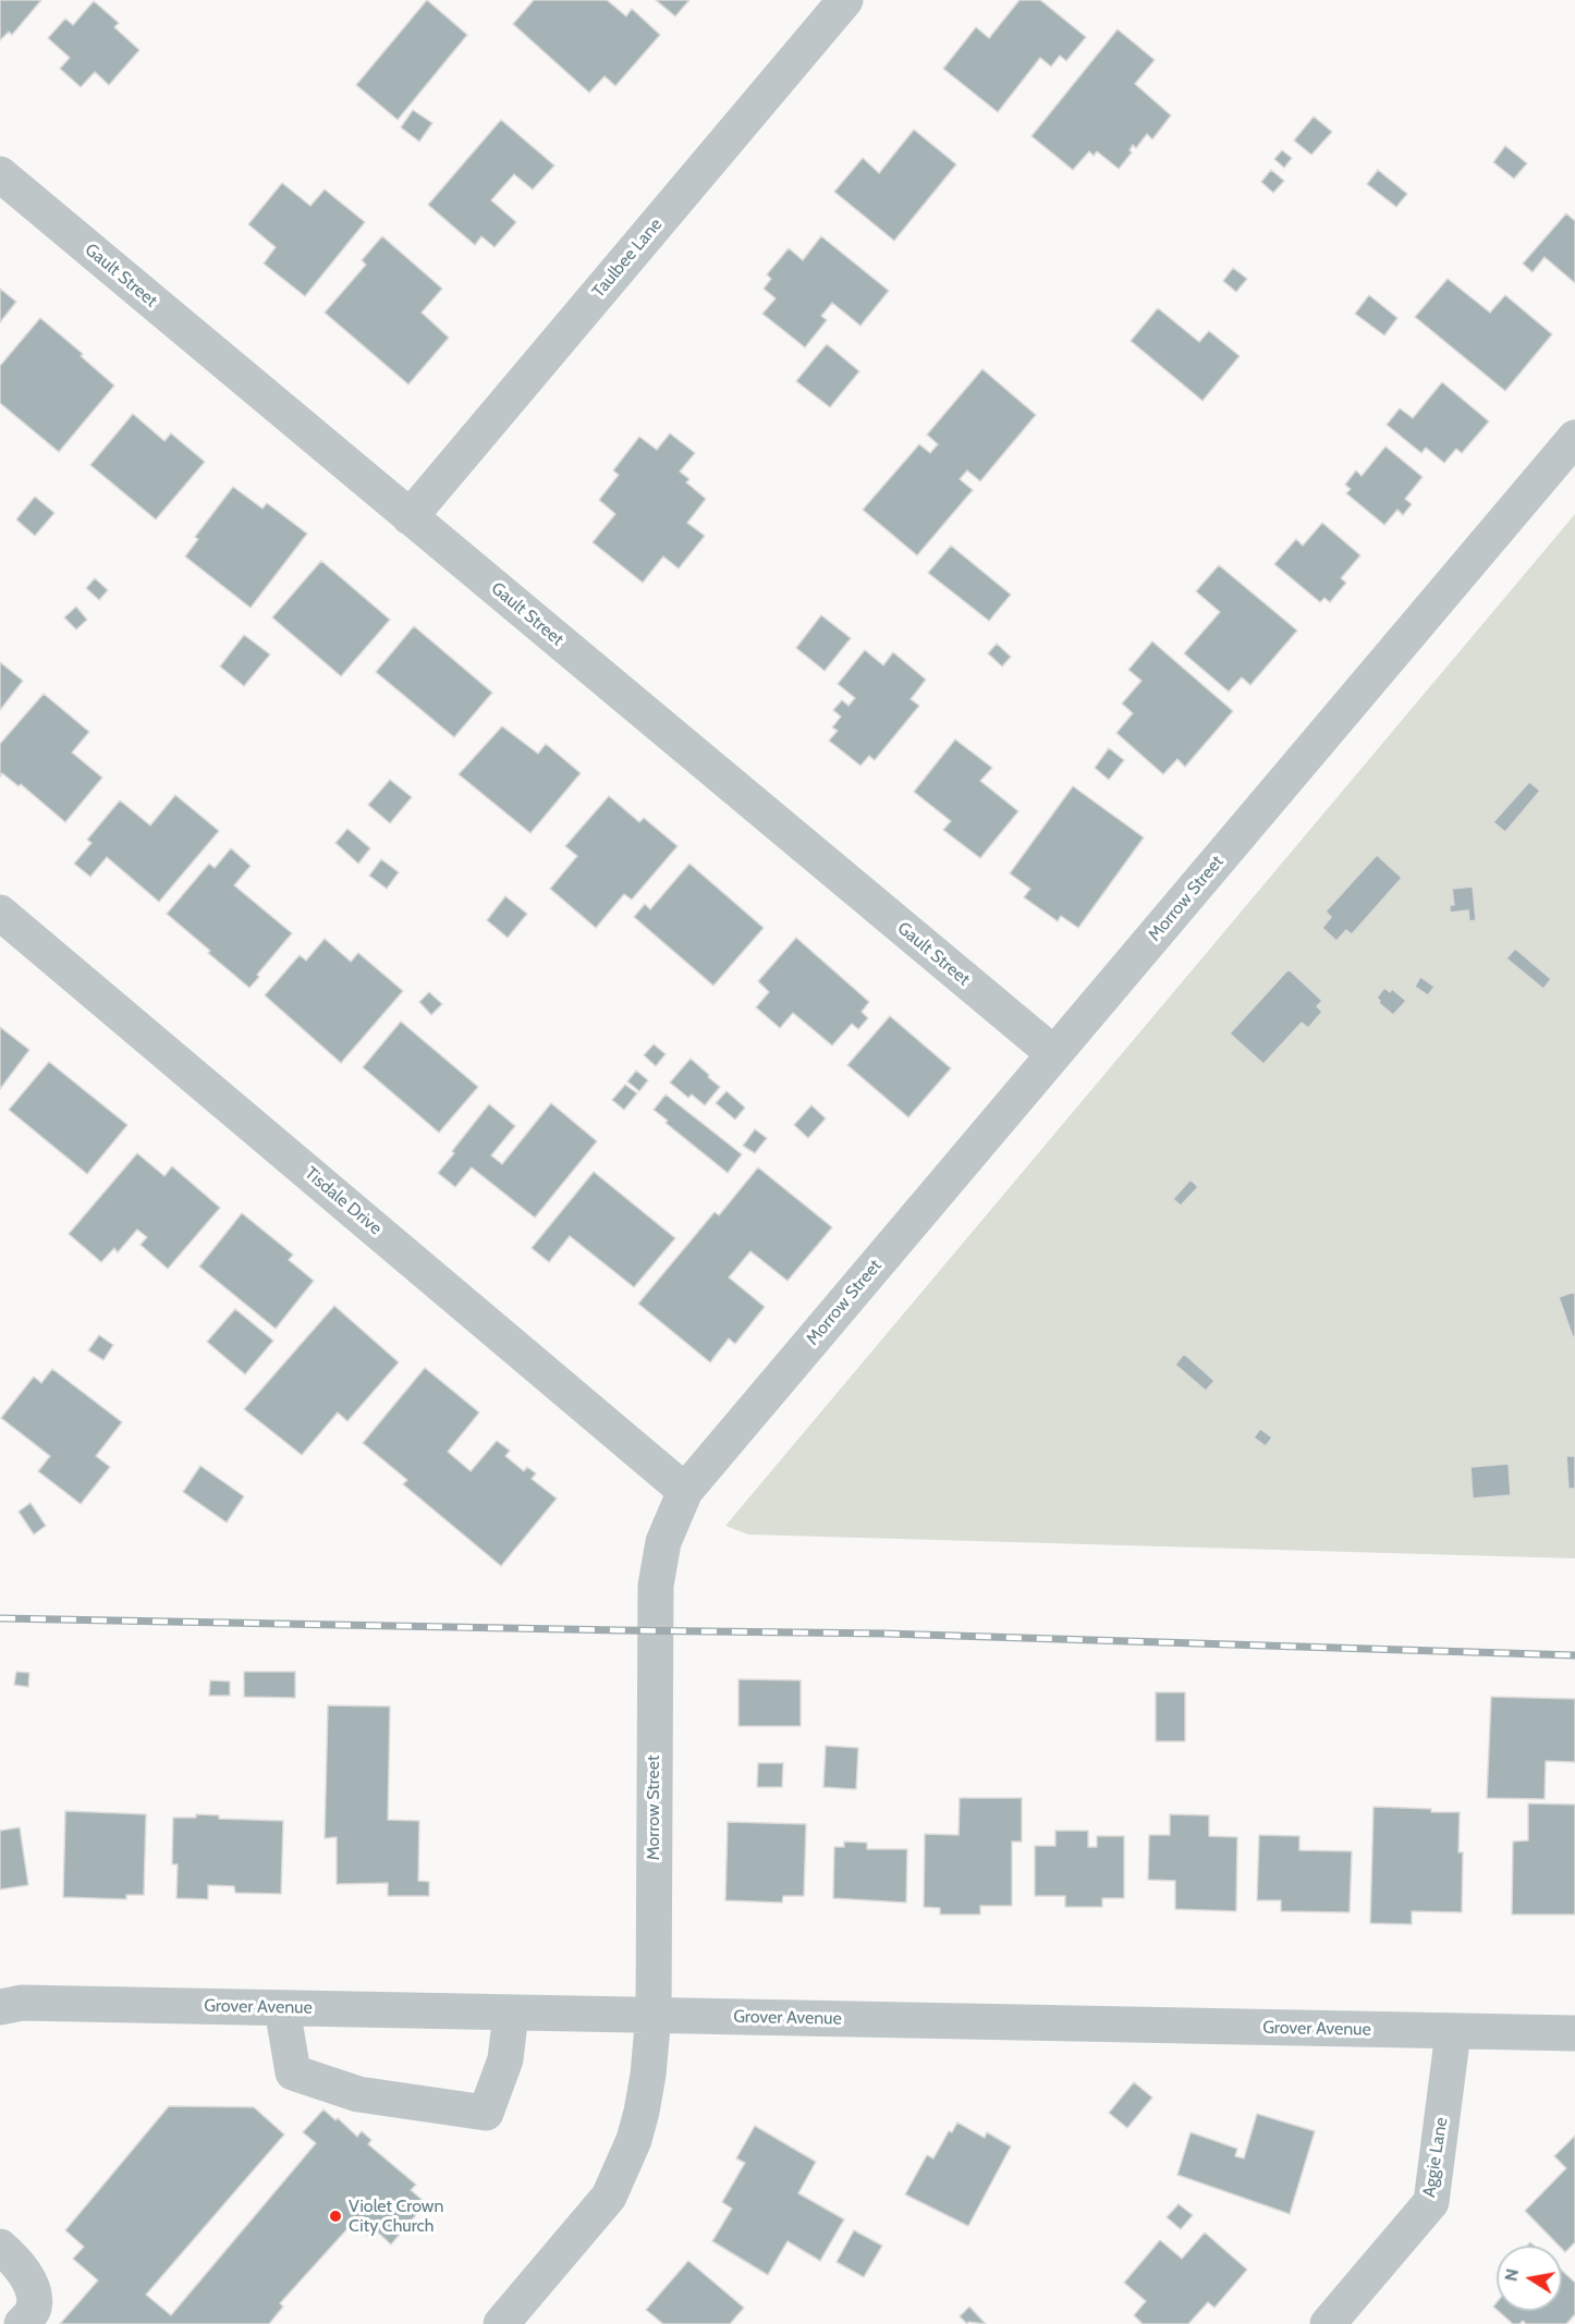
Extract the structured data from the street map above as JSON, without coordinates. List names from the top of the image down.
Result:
{
  "streets": {
    "street": [
      "Taulbee Lane",
      "Gault Street",
      "Morrow Street",
      "Tisdale Drive",
      "Grover Avenue",
      "Aggie Lane"
    ]
  },
  "crossings": [
    ["Taulbee Lane", "Gault Street"],
    ["Gault Street", "Morrow Street"],
    ["Morrow Street", "Tisdale Drive"],
    ["Morrow Street", "Grover Avenue"],
    ["Grover Avenue", "Aggie Lane"]
  ],
  "places": ["Violet Crown City Church"],
  "north": "left"
}
